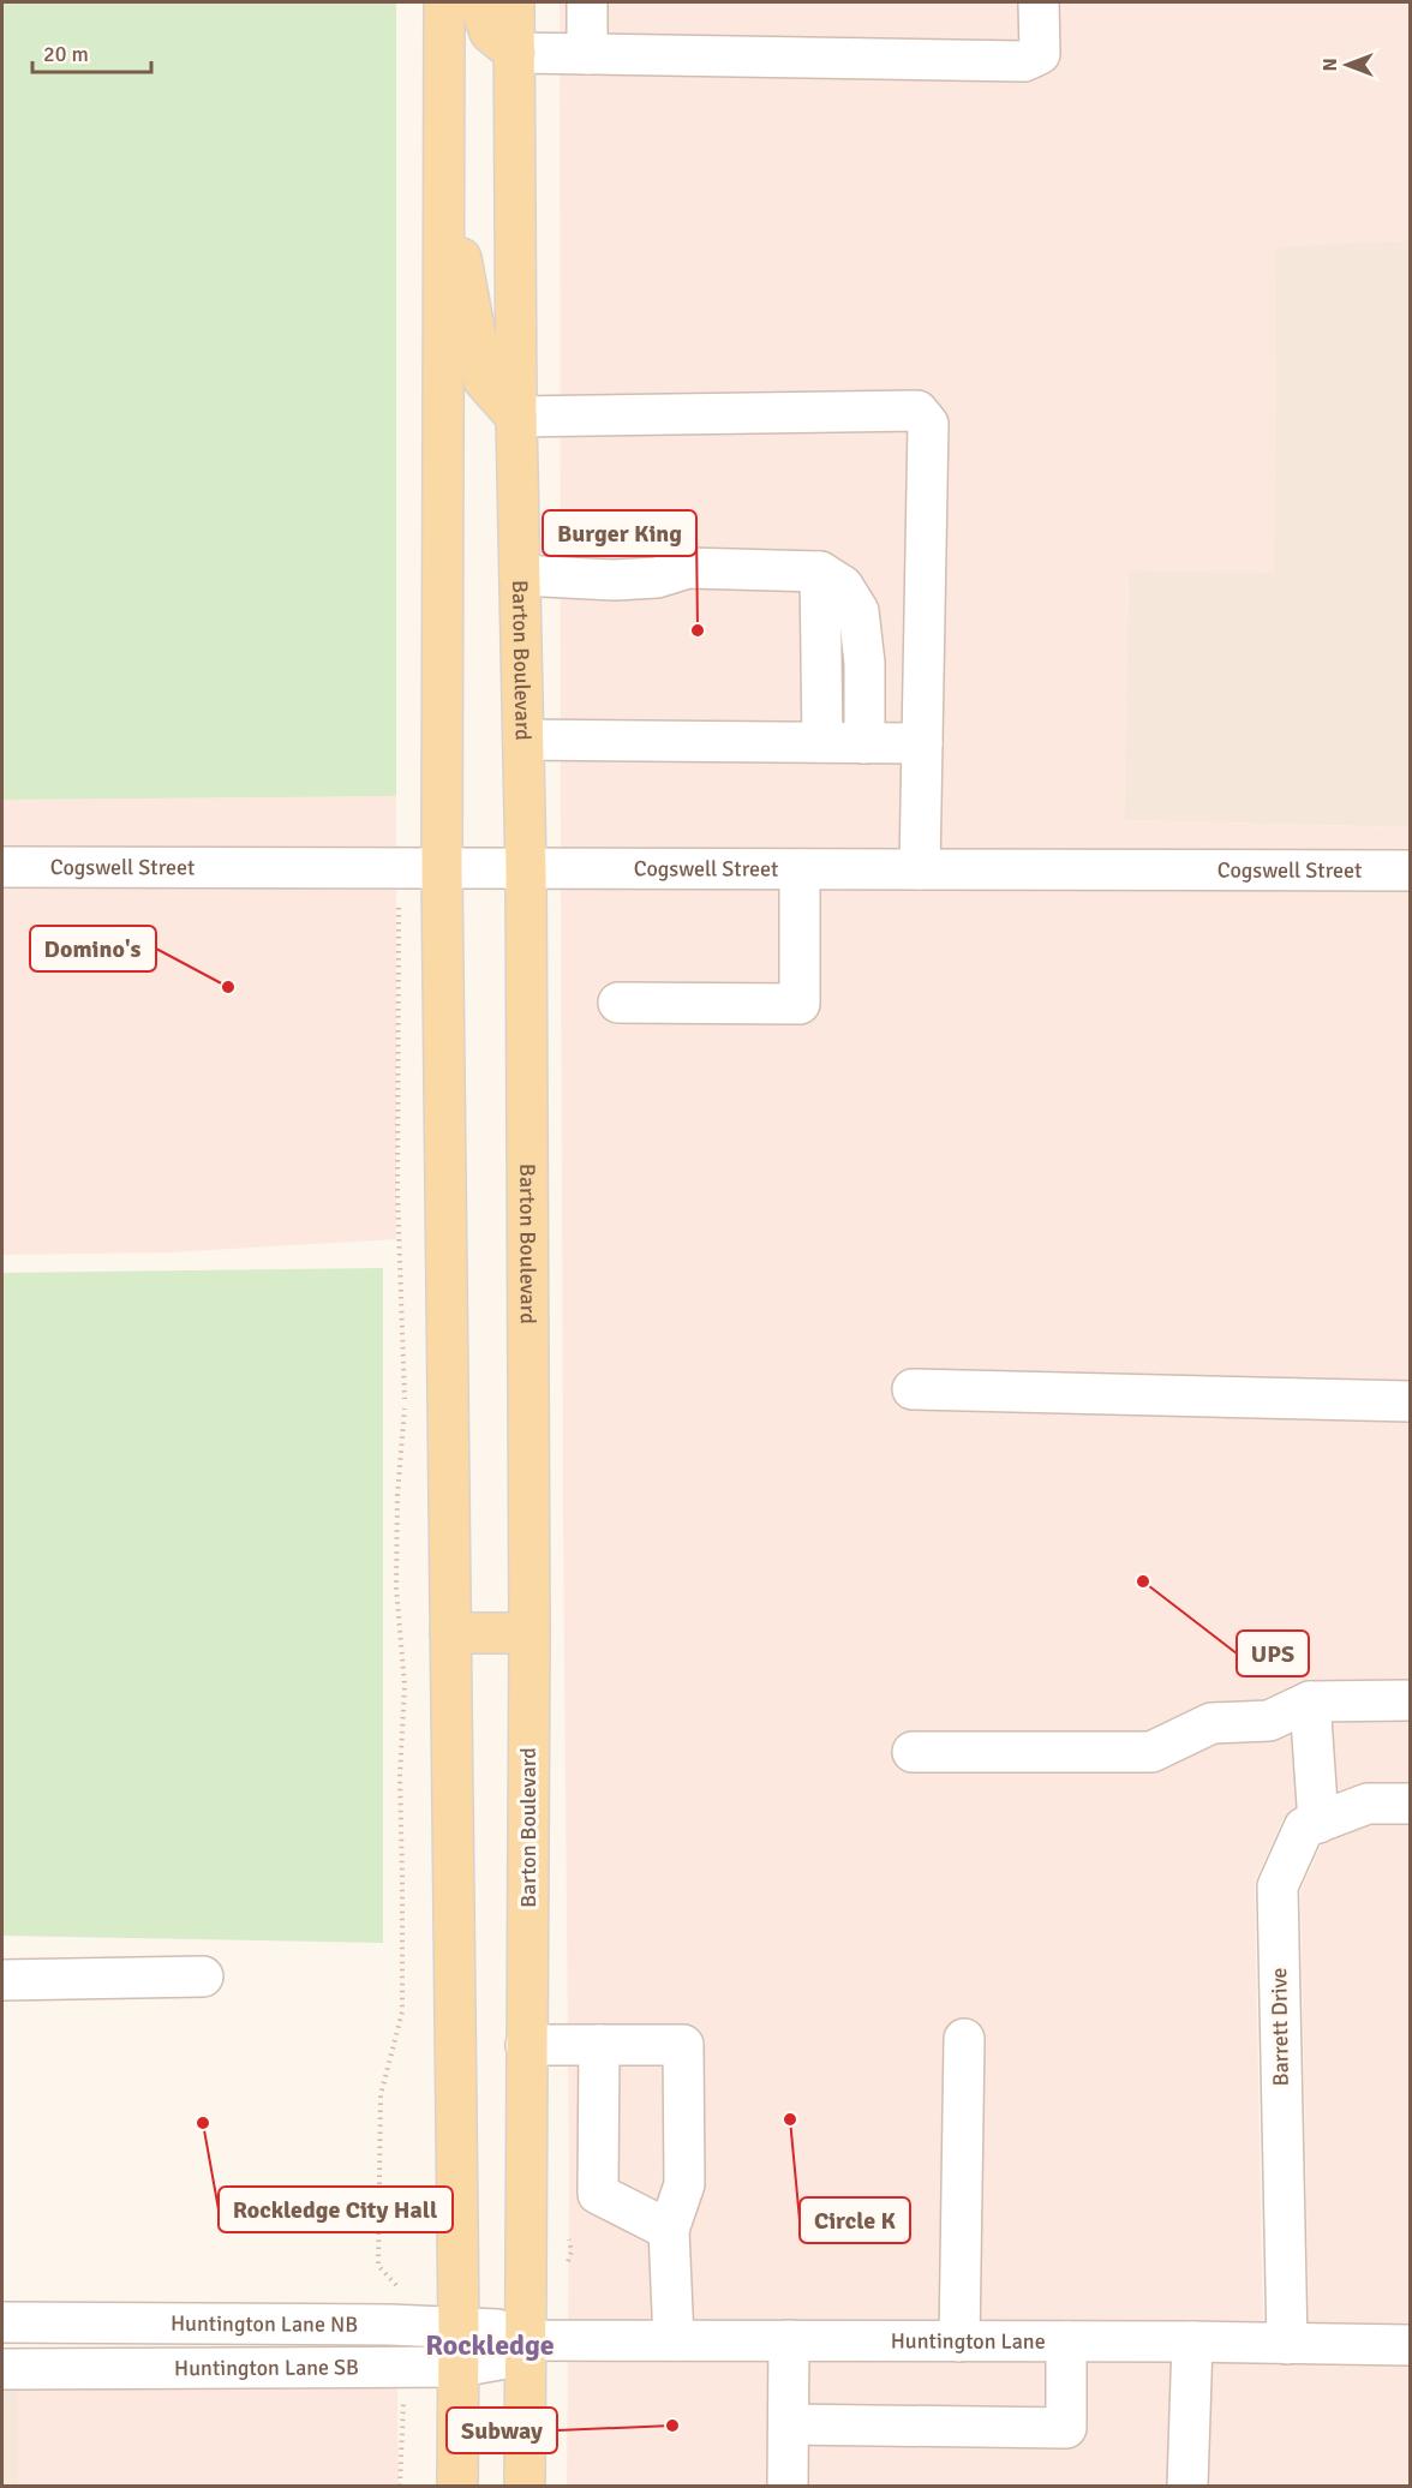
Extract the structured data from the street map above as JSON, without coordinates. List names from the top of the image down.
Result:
{
  "streets": {
    "main road": ["Barton Boulevard"],
    "street": [
      "Cogswell Street",
      "Barrett Drive",
      "Huntington Lane NB",
      "Huntington Lane",
      "Huntington Lane SB"
    ]
  },
  "crossings": [
    ["Barton Boulevard", "Cogswell Street"],
    ["Barton Boulevard", "Huntington Lane NB"],
    ["Barton Boulevard", "Huntington Lane"],
    ["Barrett Drive", "Huntington Lane"],
    ["Huntington Lane NB", "Huntington Lane"],
    ["Huntington Lane NB", "Huntington Lane SB"]
  ],
  "districts": ["Rockledge"],
  "places": [
    "Burger King",
    "Domino's",
    "UPS",
    "Circle K",
    "Rockledge City Hall",
    "Subway"
  ],
  "scale_bar": "20 m",
  "north": "left"
}
